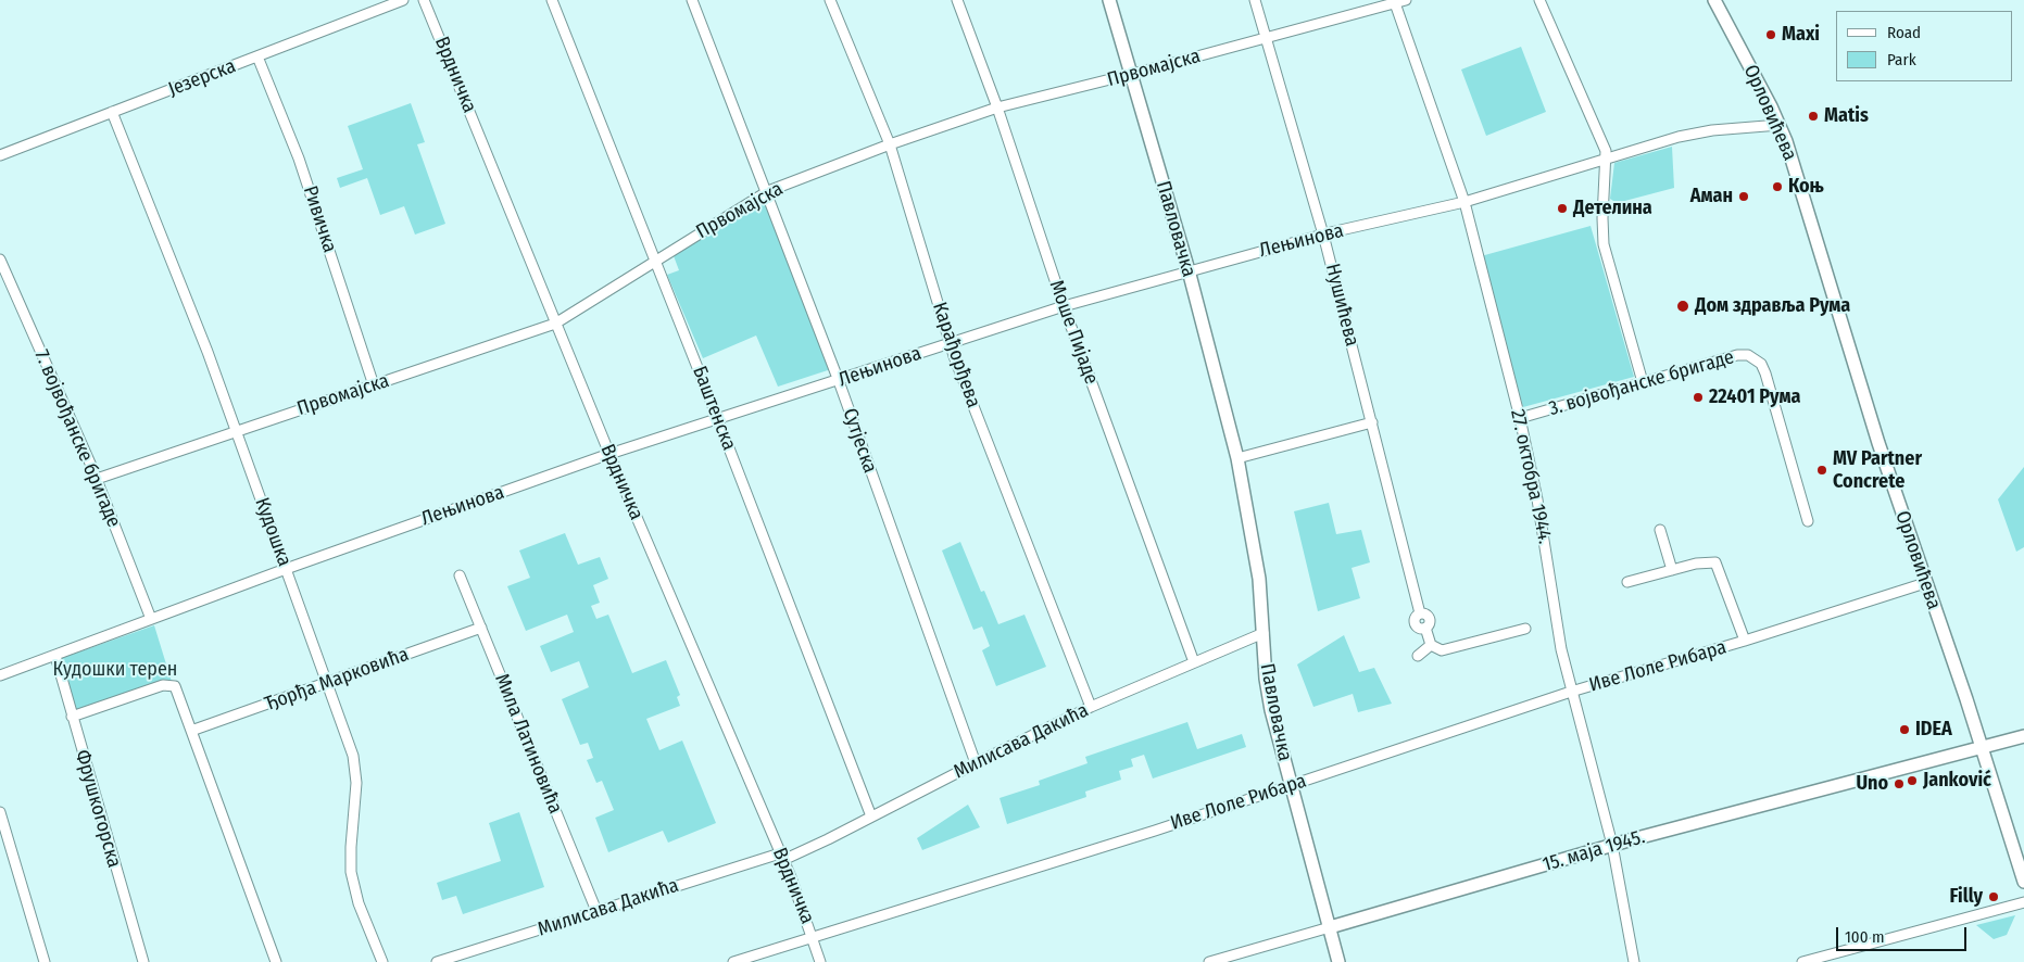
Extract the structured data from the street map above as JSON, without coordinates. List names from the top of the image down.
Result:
{
  "streets": {
    "street": [
      "Првомајска",
      "Врдничка",
      "Језерска",
      "Орловићева",
      "Ривичка",
      "Павловачка",
      "Лењинова",
      "Нушићева",
      "Моше Пијаде",
      "Карађорђева",
      "3. војвођанске бригаде",
      "Баштенска",
      "7. војвођанске бригаде",
      "Сутјеска",
      "27. октобра 1944.",
      "Кудошка",
      "Иве Лоле Рибара",
      "Ђорђа Марковића",
      "Милисава Дакића",
      "Мила Латиновића",
      "Фрушкогорска",
      "15. маја 1945."
    ]
  },
  "crossings": [
    ["Првомајска", "Врдничка"],
    ["Првомајска", "Ривичка"],
    ["Првомајска", "Павловачка"],
    ["Првомајска", "Нушићева"],
    ["Првомајска", "Моше Пијаде"],
    ["Првомајска", "Карађорђева"],
    ["Првомајска", "Баштенска"],
    ["Првомајска", "7. војвођанске бригаде"],
    ["Првомајска", "Сутјеска"],
    ["Првомајска", "27. октобра 1944."],
    ["Првомајска", "Кудошка"],
    ["Врдничка", "Лењинова"],
    ["Врдничка", "Иве Лоле Рибара"],
    ["Врдничка", "Милисава Дакића"],
    ["Језерска", "Ривичка"],
    ["Језерска", "Кудошка"],
    ["Орловићева", "Лењинова"],
    ["Орловићева", "Иве Лоле Рибара"],
    ["Орловићева", "15. маја 1945."],
    ["Павловачка", "Лењинова"],
    ["Павловачка", "Иве Лоле Рибара"],
    ["Павловачка", "Милисава Дакића"],
    ["Павловачка", "15. маја 1945."],
    ["Лењинова", "Нушићева"],
    ["Лењинова", "Моше Пијаде"],
    ["Лењинова", "Карађорђева"],
    ["Лењинова", "Баштенска"],
    ["Лењинова", "7. војвођанске бригаде"],
    ["Лењинова", "Сутјеска"],
    ["Лењинова", "27. октобра 1944."],
    ["Лењинова", "Кудошка"],
    ["Лењинова", "Фрушкогорска"],
    ["Моше Пијаде", "Милисава Дакића"],
    ["Карађорђева", "Милисава Дакића"],
    ["3. војвођанске бригаде", "27. октобра 1944."],
    ["Баштенска", "Милисава Дакића"],
    ["Сутјеска", "Милисава Дакића"],
    ["27. октобра 1944.", "Иве Лоле Рибара"],
    ["27. октобра 1944.", "15. маја 1945."],
    ["Кудошка", "Ђорђа Марковића"],
    ["Ђорђа Марковића", "Мила Латиновића"],
    ["Милисава Дакића", "Мила Латиновића"]
  ],
  "parks": ["Кудошки терен"],
  "places": [
    "Maxi",
    "Matis",
    "Коњ",
    "Аман",
    "Детелина",
    "Дом здравља Рума",
    "22401 Рума",
    "MV Partner Concrete",
    "IDEA",
    "Janković",
    "Uno",
    "Filly"
  ],
  "legend": ["Road", "Park"],
  "scale_bar": "100 m"
}
